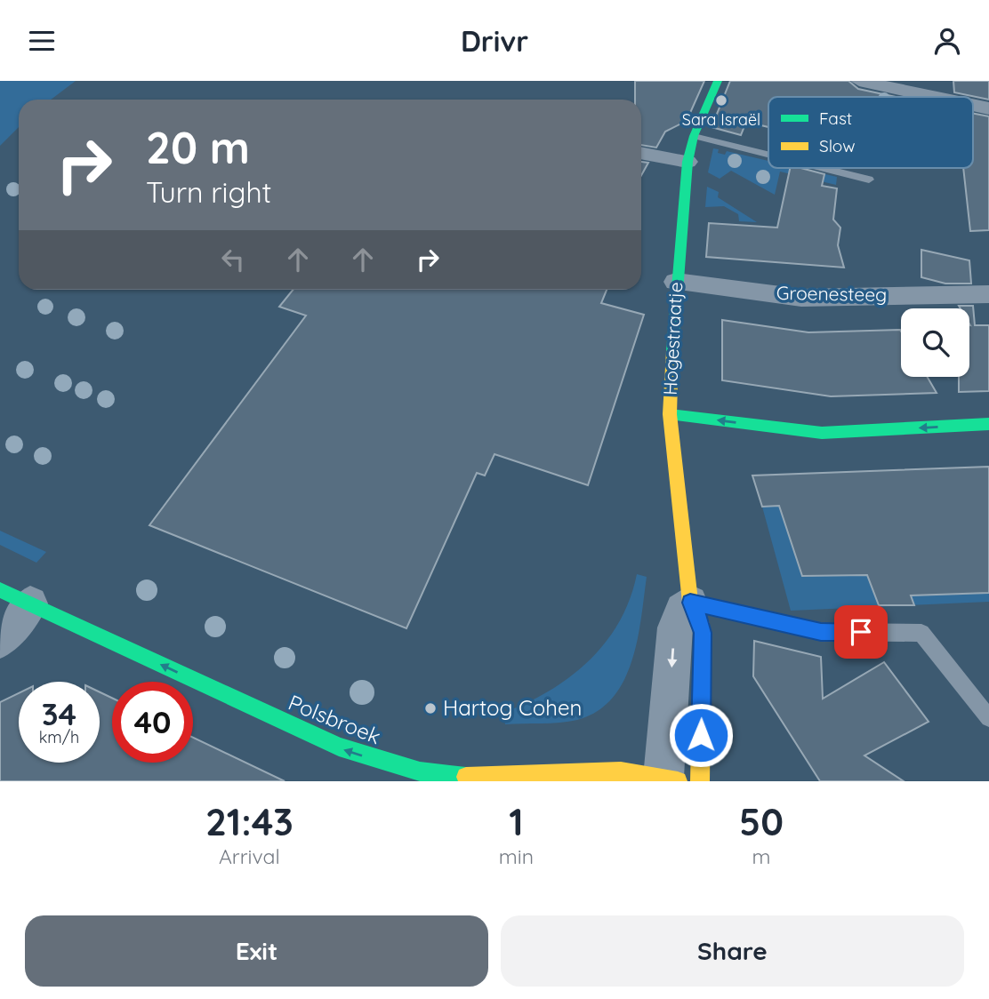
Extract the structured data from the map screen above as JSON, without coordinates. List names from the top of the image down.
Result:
{
  "streets": {
    "street": ["Groenesteeg", "Hogestraatje", "Polsbroek"]
  },
  "crossings": [
    ["Groenesteeg", "Hogestraatje"]
  ],
  "one_way": ["Polsbroek"],
  "places": ["Sara Israël", "Hartog Cohen"],
  "legend": ["Fast", "Slow"],
  "page": {
    "header": "Drivr",
    "turn": ["20 m", "Turn right"],
    "speed": "34 km/h",
    "limit": "40",
    "eta": [
      "21:43",
      "Arrival",
      "1",
      "min",
      "50",
      "m"
    ],
    "buttons": ["Exit", "Share"]
  }
}
